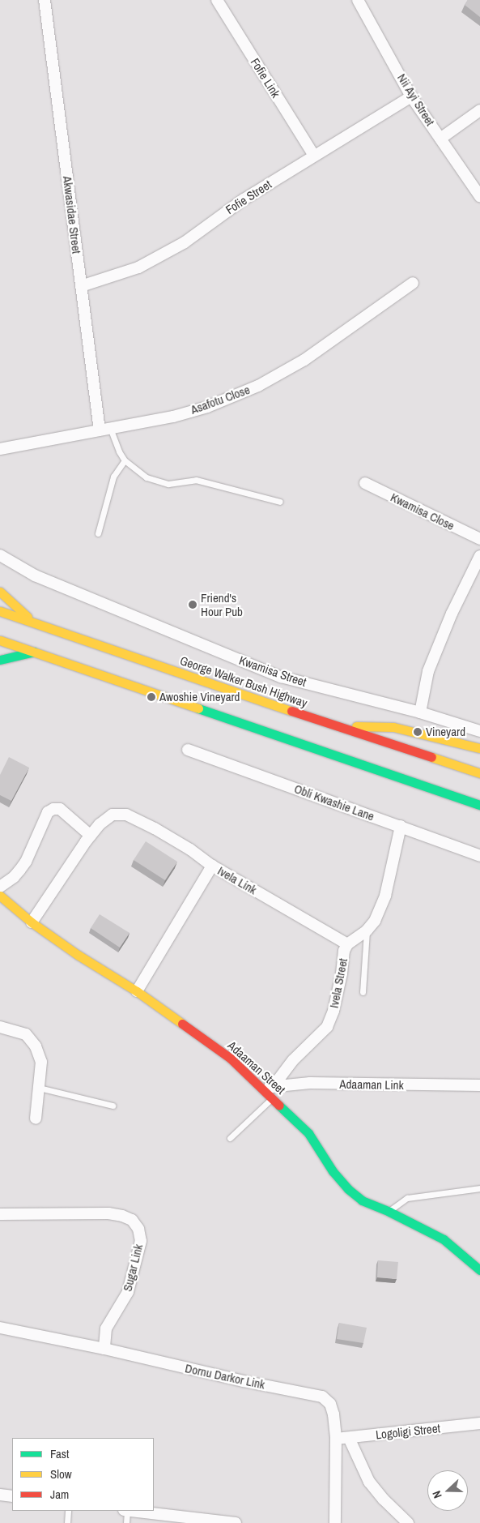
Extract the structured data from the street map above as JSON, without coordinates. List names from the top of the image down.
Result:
{
  "streets": {
    "main road": ["George Walker Bush Highway", "Adaaman Street"],
    "street": [
      "Fofie Link",
      "Nii Ayi Street",
      "Fofie Street",
      "Akwasidae Street",
      "Asafotu Close",
      "Kwamisa Close",
      "Kwamisa Street",
      "Obli Kwashie Lane",
      "Ivela Link",
      "Ivela Street",
      "Adaaman Link",
      "Sugar Link",
      "Dornu Darkor Link",
      "Logoligi Street"
    ]
  },
  "crossings": [
    ["Fofie Link", "Fofie Street"],
    ["Nii Ayi Street", "Fofie Street"],
    ["Fofie Street", "Akwasidae Street"],
    ["Akwasidae Street", "Asafotu Close"],
    ["Obli Kwashie Lane", "Ivela Street"],
    ["Ivela Link", "Ivela Street"],
    ["Ivela Link", "Adaaman Street"],
    ["Ivela Street", "Adaaman Street"],
    ["Ivela Street", "Adaaman Link"],
    ["Adaaman Street", "Adaaman Link"],
    ["Sugar Link", "Dornu Darkor Link"],
    ["Dornu Darkor Link", "Logoligi Street"]
  ],
  "places": ["Friend's Hour Pub", "Awoshie Vineyard", "Vineyard"],
  "legend": ["Fast", "Slow", "Jam"],
  "north": "left"
}
